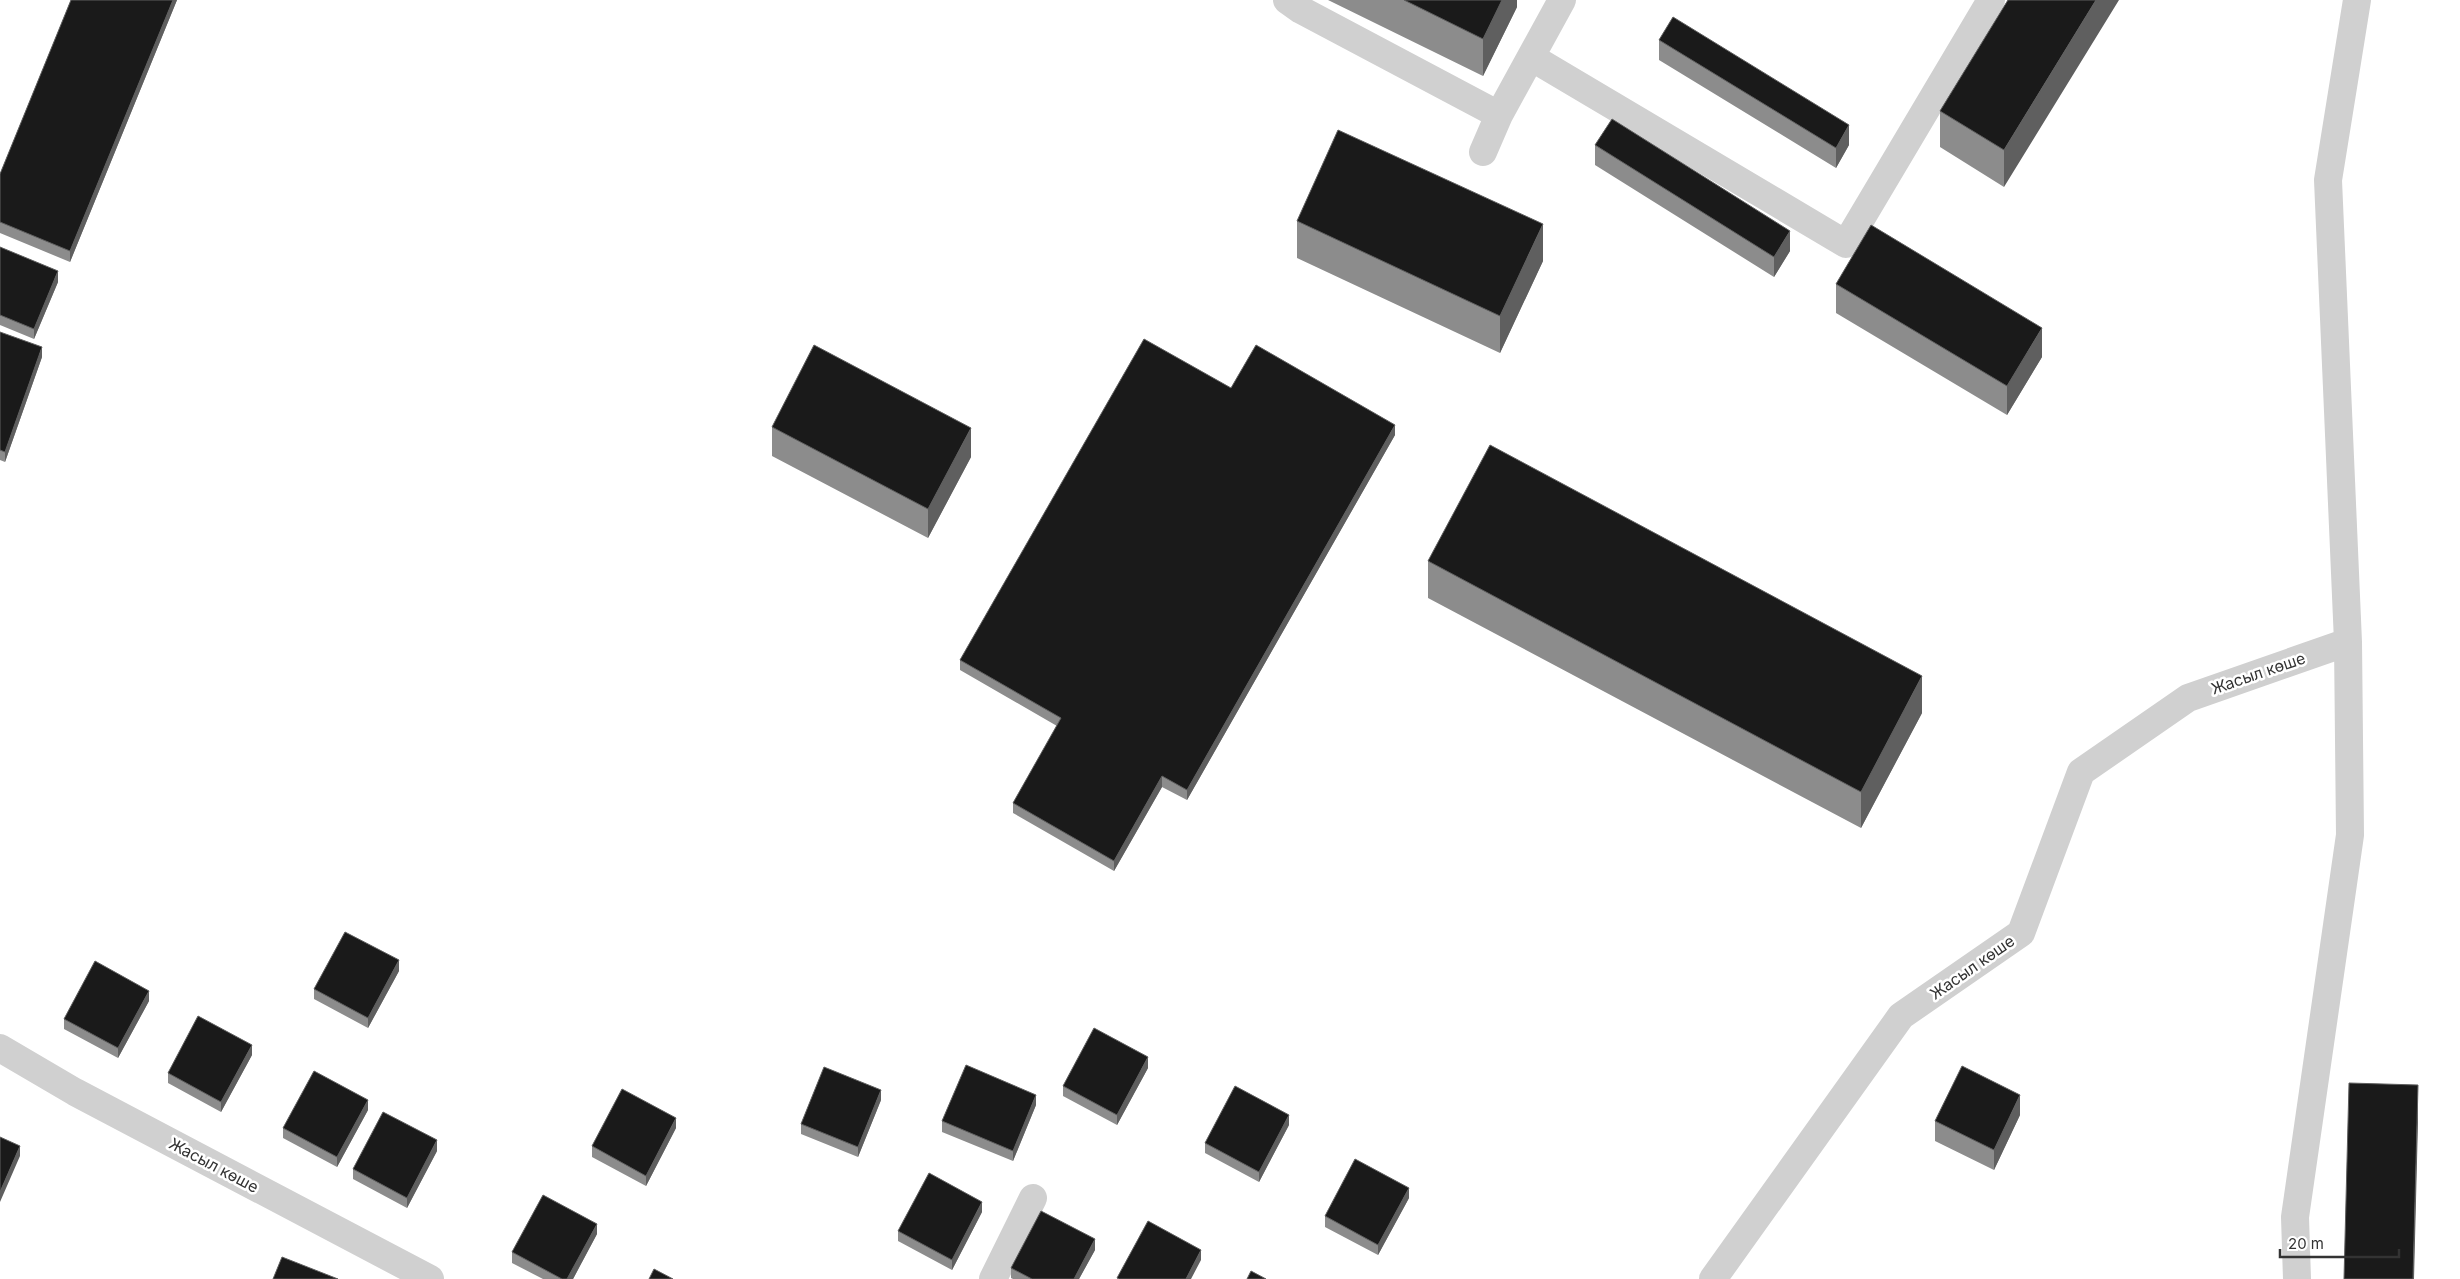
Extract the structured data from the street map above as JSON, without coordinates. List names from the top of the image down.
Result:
{
  "streets": {
    "street": ["Жасыл көше"]
  },
  "scale_bar": "20 m"
}
